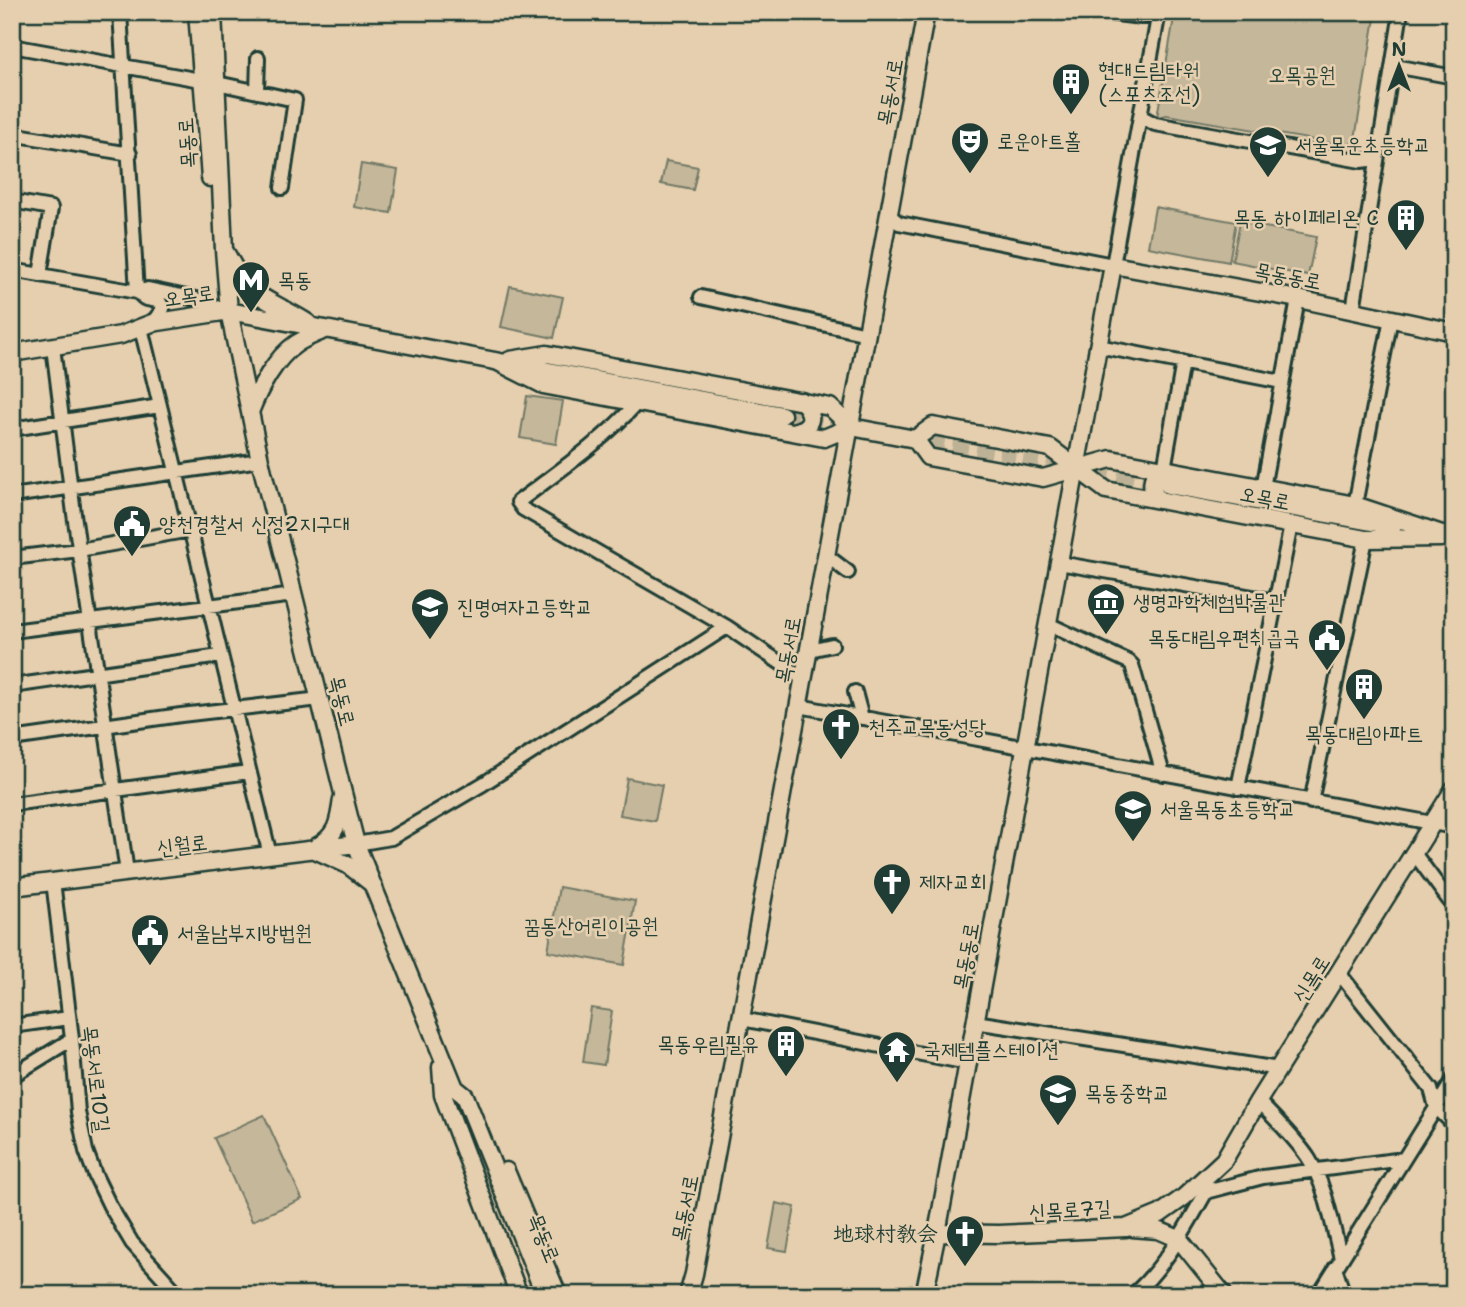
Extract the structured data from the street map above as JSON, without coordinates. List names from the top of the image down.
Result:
{
  "streets": {
    "main road": [
      "목동서로",
      "목동로",
      "목동동로",
      "오목로",
      "신월로",
      "신목로",
      "신목로7길"
    ],
    "street": ["목동서로10길"]
  },
  "crossings": [
    ["목동서로", "오목로"],
    ["목동로", "오목로"],
    ["목동로", "신월로"],
    ["목동동로", "오목로"],
    ["목동동로", "신목로7길"],
    ["신월로", "목동서로10길"],
    ["신목로", "신목로7길"]
  ],
  "parks": ["오목공원", "꿈동산어린이공원"],
  "places": {
    "building": [
      "현대드림타워 (스포츠조선)",
      "목동 하이페리온 C",
      "목동대림아파트",
      "목동우림필유"
    ],
    "theatre": ["로운아트홀"],
    "school or university": [
      "서울목운초등학교",
      "진명여자고등학교",
      "서울목동초등학교",
      "목동중학교"
    ],
    "metro station": ["목동"],
    "public building": ["양천경찰서 신정2지구대", "목동대림우편취급국", "서울남부지방법원"],
    "museum": ["생명과학체험박물관"],
    "church": ["천주교목동성당", "제자교회", "地球村教会"],
    "temple": ["국제템플스테이션"]
  },
  "north": "top"
}
